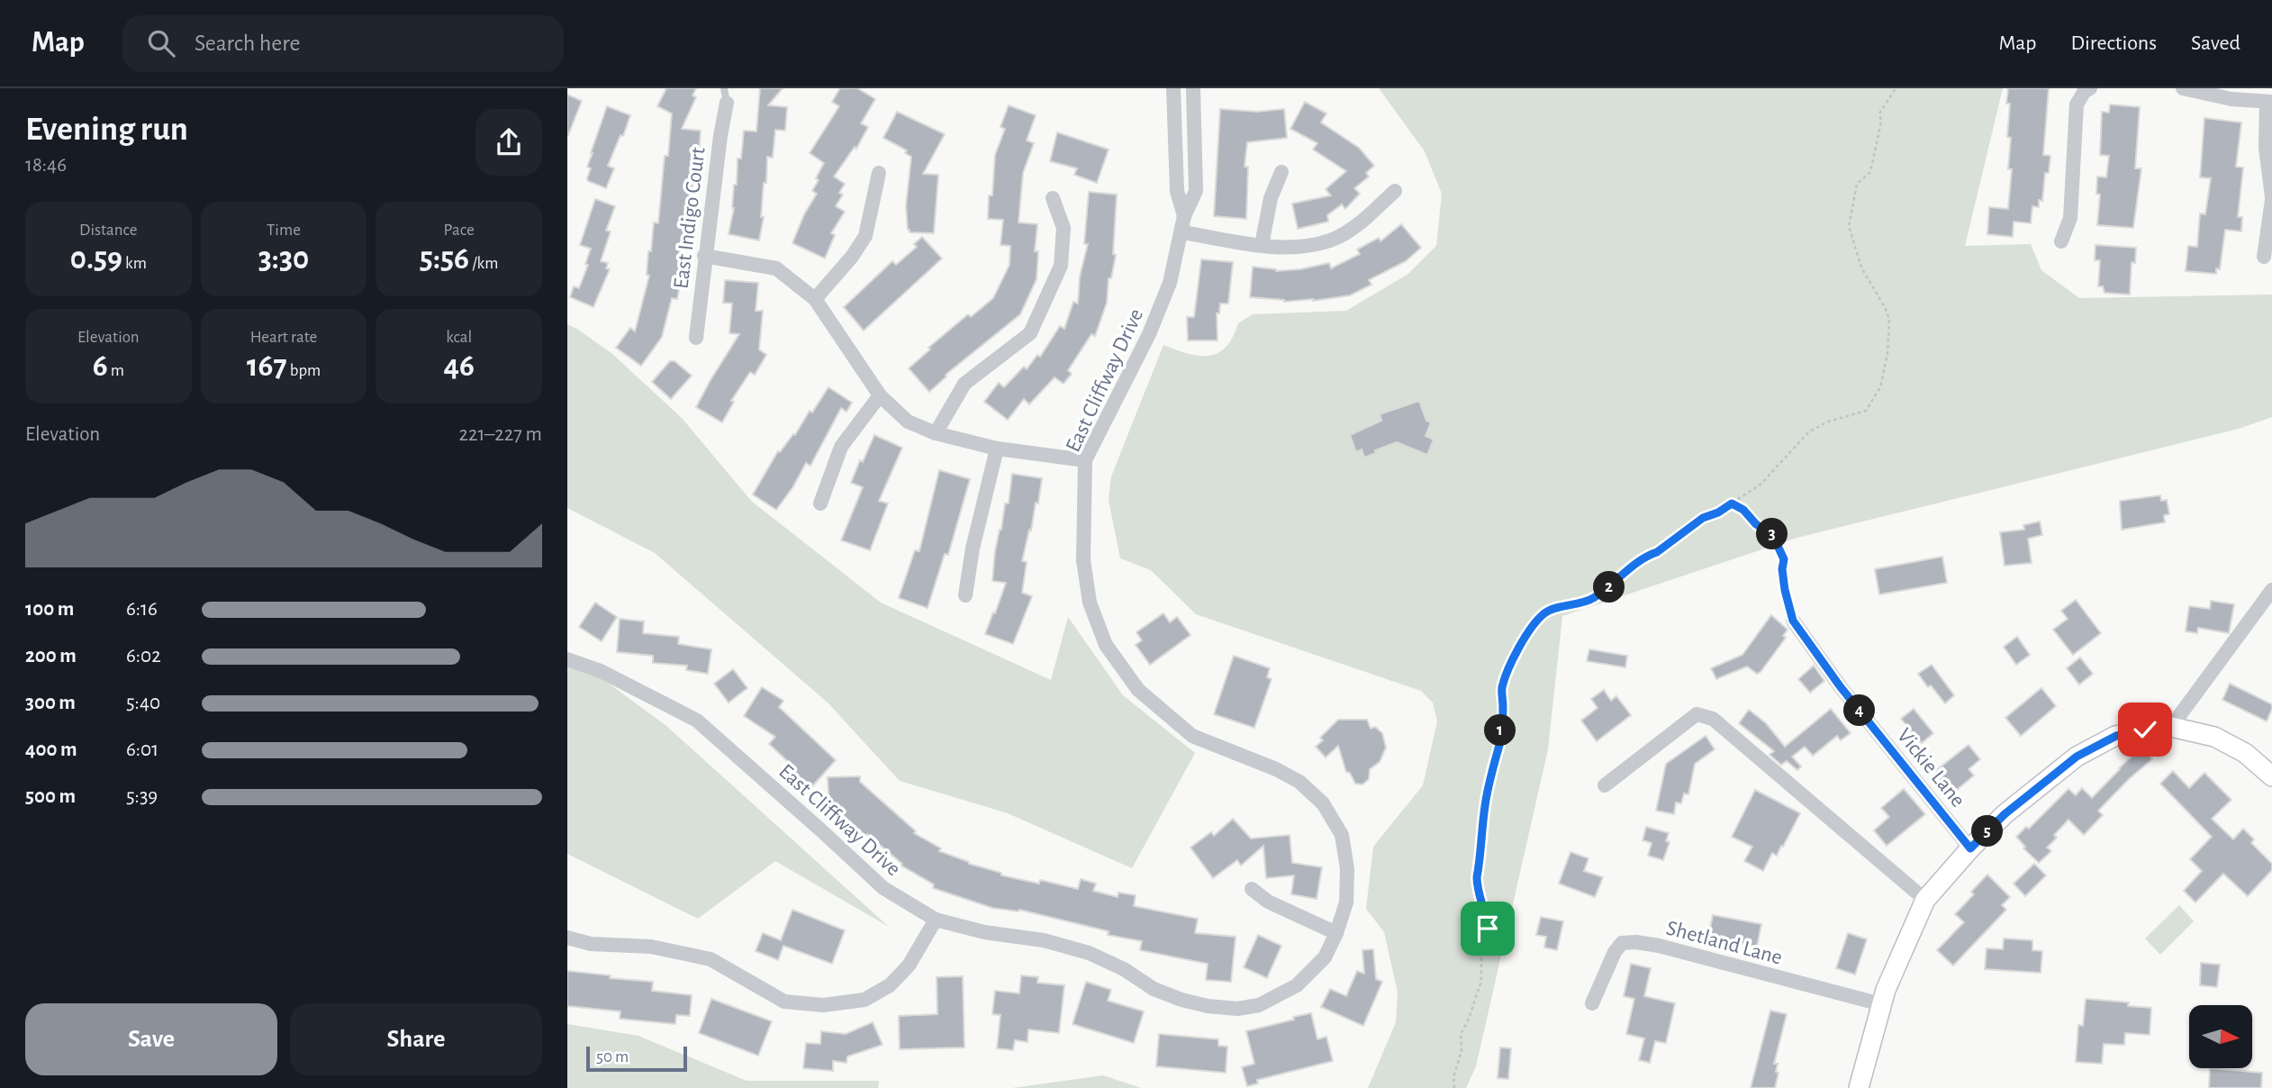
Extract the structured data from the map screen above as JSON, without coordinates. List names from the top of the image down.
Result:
{
  "streets": {
    "street": [
      "East Indigo Court",
      "East Cliffway Drive",
      "Vickie Lane",
      "Shetland Lane"
    ]
  },
  "scale_bar": "50 m",
  "north": "right",
  "page": {
    "header": "Map",
    "search": "Search here",
    "nav": ["Map", "Directions", "Saved"],
    "heading": ["Evening run", "18:46"],
    "stats": [
      ["Distance", "0.59 km"],
      ["Time", "3:30"],
      ["Pace", "5:56 /km"],
      ["Elevation", "6 m"],
      ["Heart rate", "167 bpm"],
      ["kcal", "46"]
    ],
    "chart": ["Elevation", "221–227 m"],
    "pins": [
      "3",
      "2",
      "4",
      "1",
      "5"
    ],
    "list": [
      {
        "name": "100 m",
        "note": "6:16"
      },
      {
        "name": "200 m",
        "note": "6:02"
      },
      {
        "name": "300 m",
        "note": "5:40"
      },
      {
        "name": "400 m",
        "note": "6:01"
      },
      {
        "name": "500 m",
        "note": "5:39"
      }
    ],
    "buttons": ["Save", "Share"],
    "scale": "50 m"
  }
}
